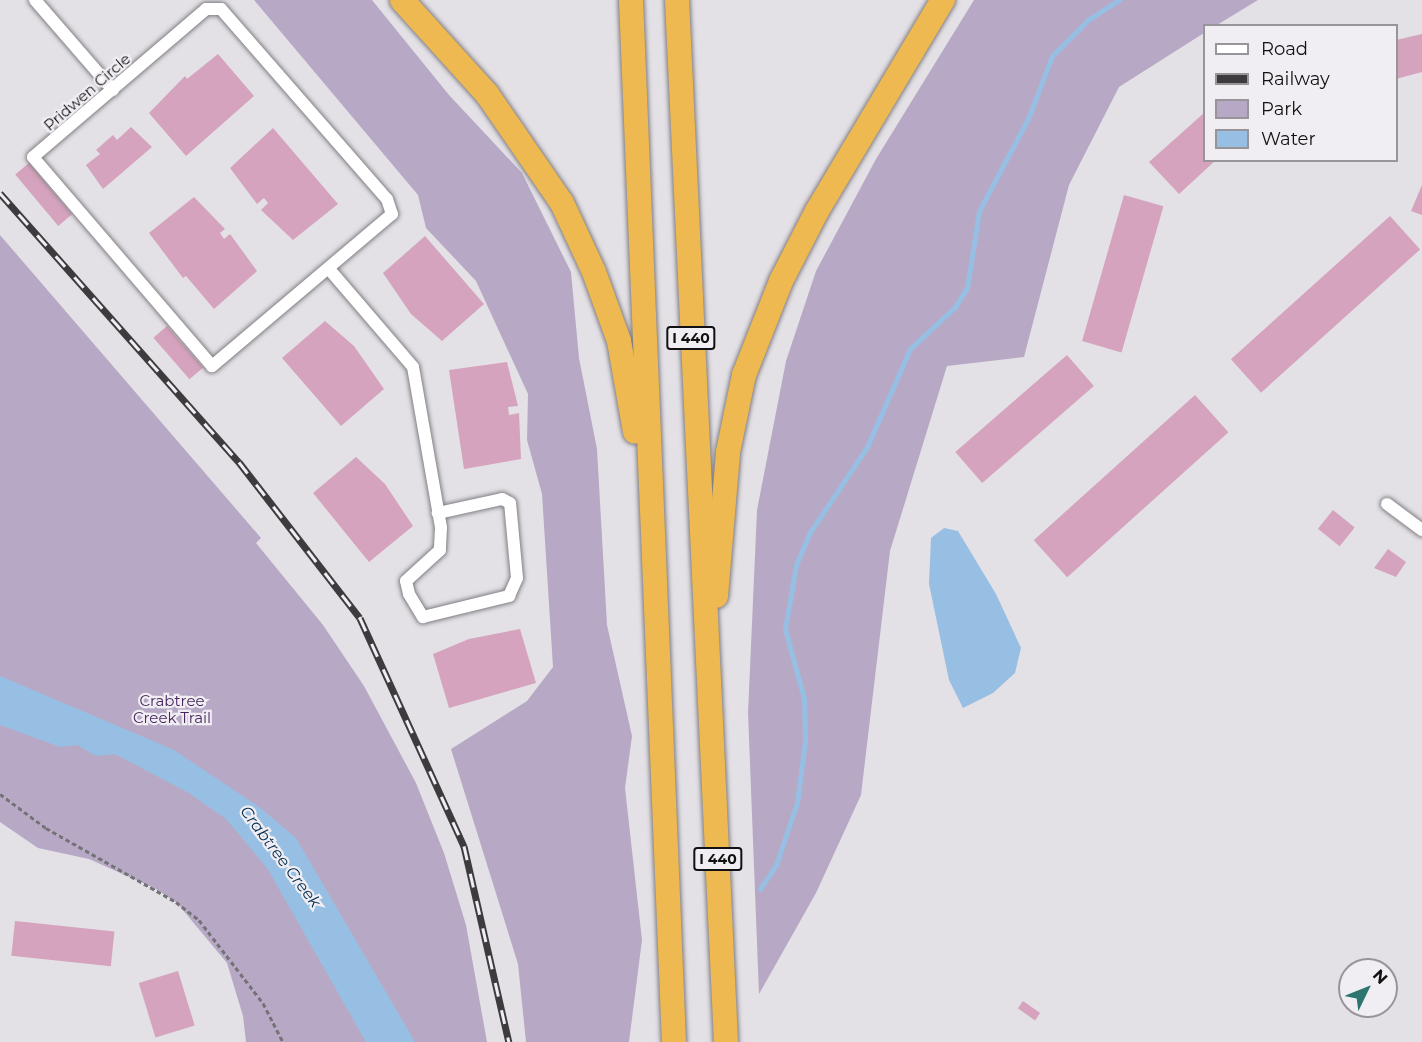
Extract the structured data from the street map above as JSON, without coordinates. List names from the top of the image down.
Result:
{
  "streets": {
    "highway": ["I 440"],
    "street": ["Pridwen Circle"]
  },
  "water": ["Crabtree Creek"],
  "parks": ["Crabtree Creek Trail"],
  "legend": [
    "Road",
    "Railway",
    "Park",
    "Water"
  ],
  "north": "top right"
}
